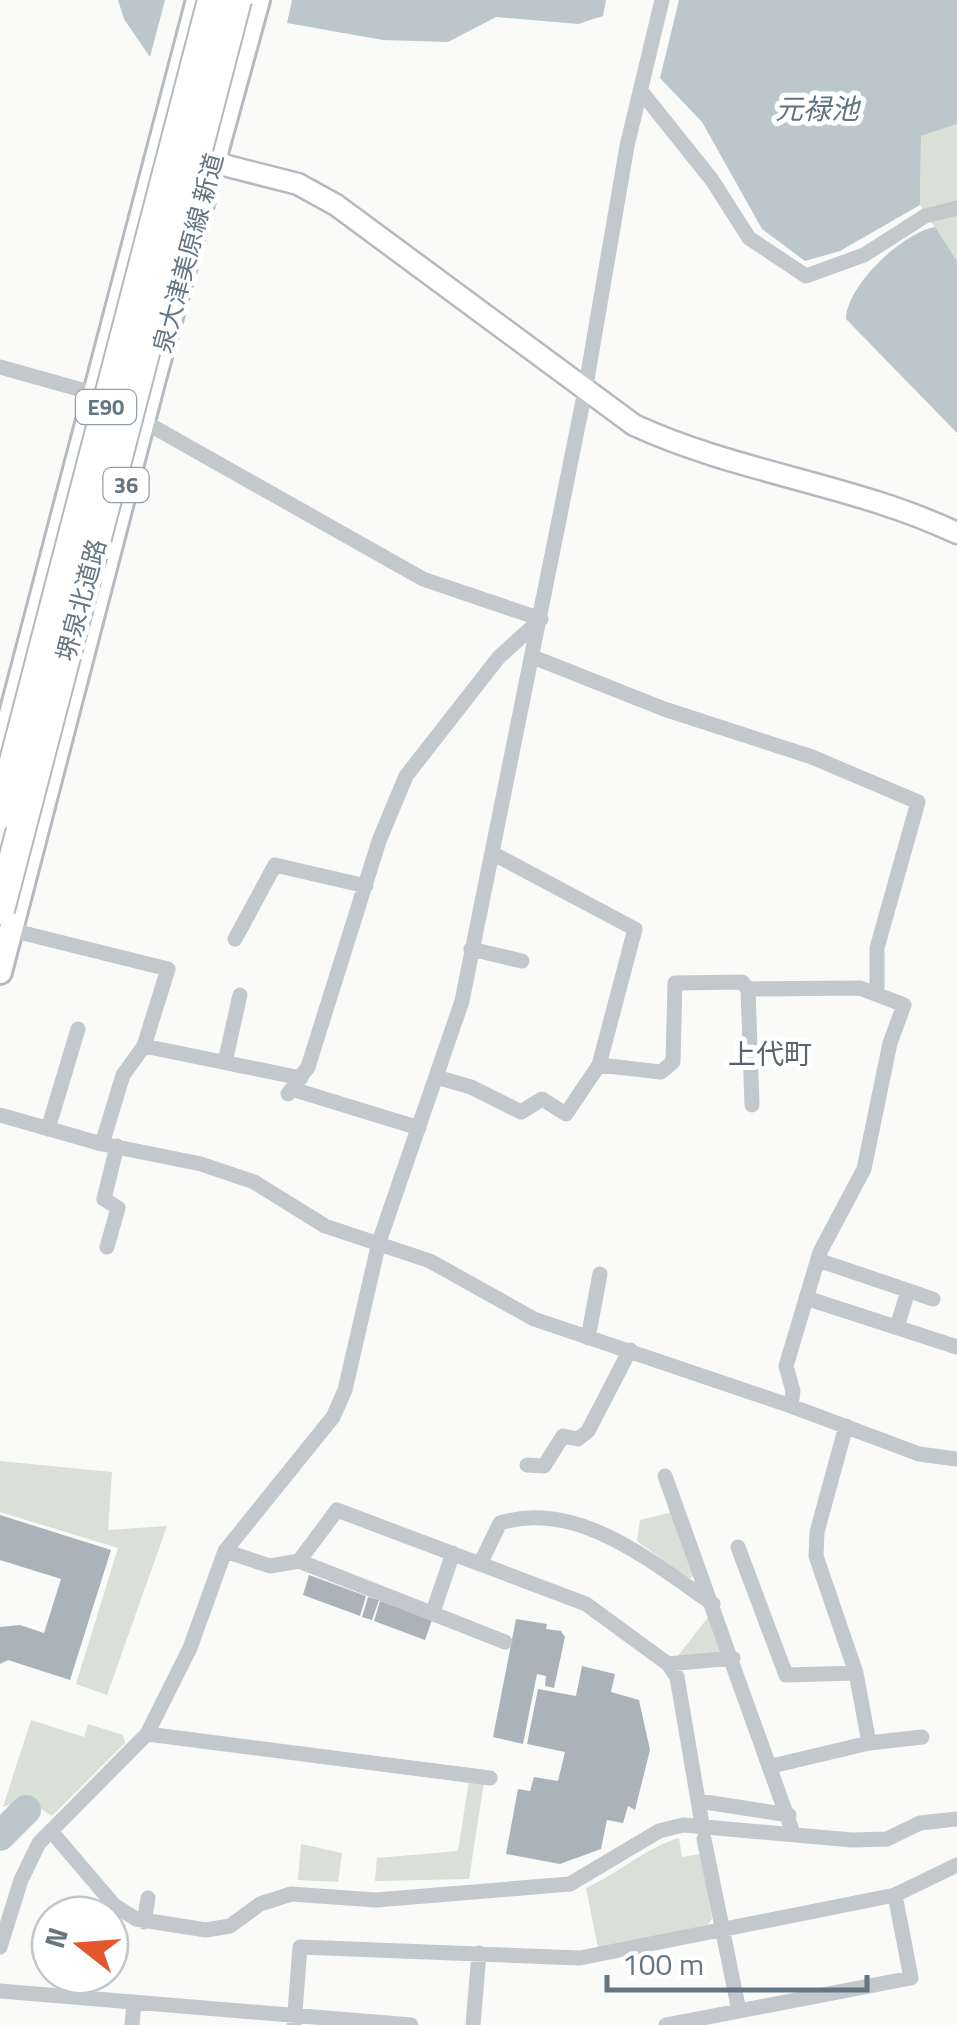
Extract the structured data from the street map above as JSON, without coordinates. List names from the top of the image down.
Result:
{
  "streets": {
    "highway": ["E90", "堺泉北道路"],
    "main road": ["泉大津美原線 新道", "36"]
  },
  "crossings": [
    ["泉大津美原線 新道", "堺泉北道路"]
  ],
  "districts": ["上代町"],
  "water": ["元禄池"],
  "scale_bar": "100 m",
  "north": "left"
}
